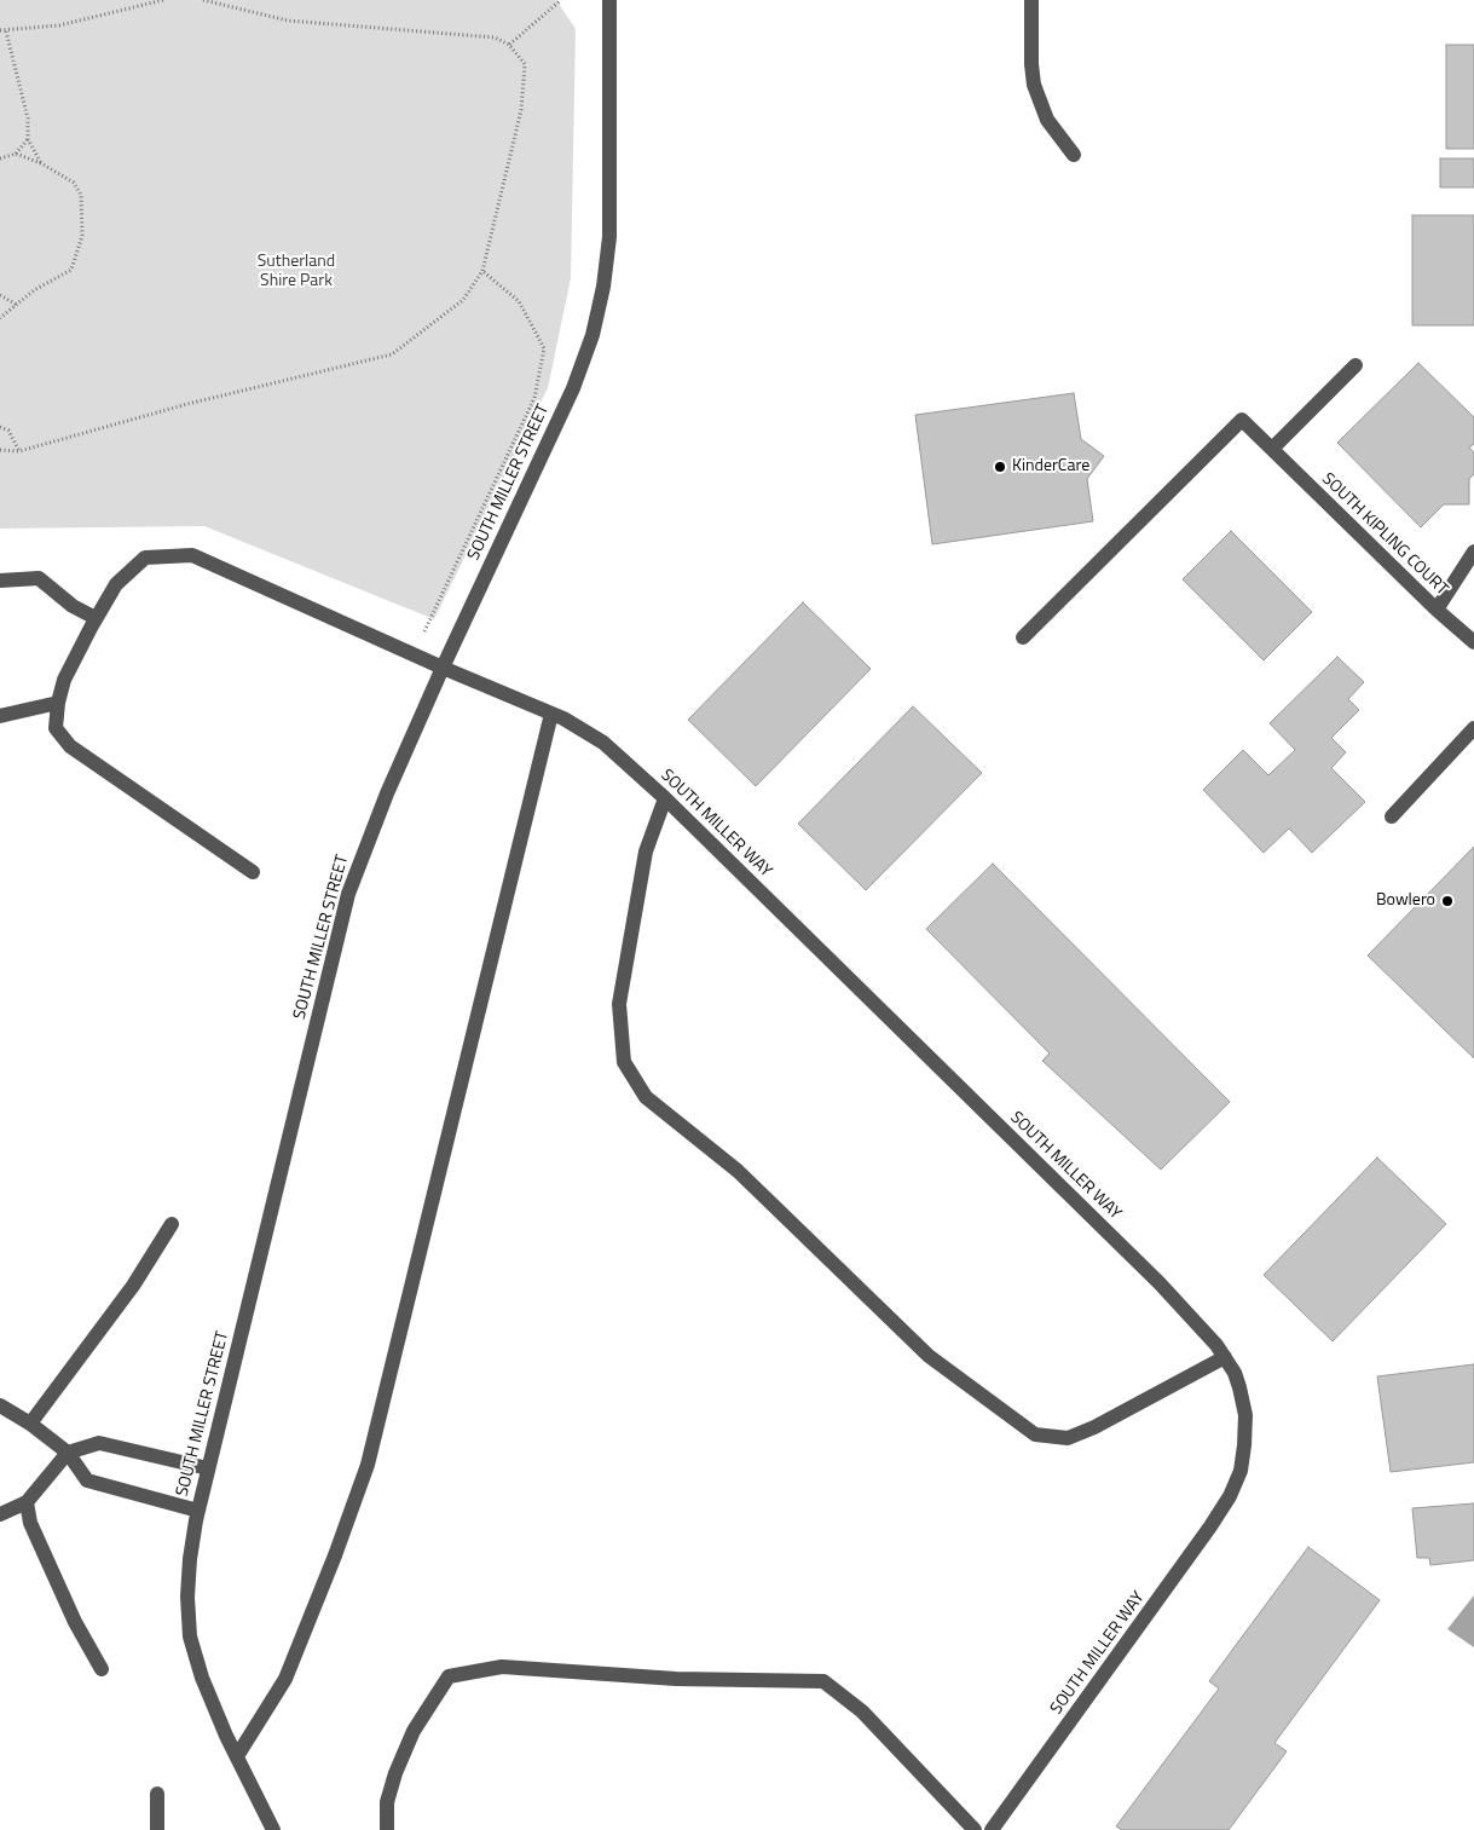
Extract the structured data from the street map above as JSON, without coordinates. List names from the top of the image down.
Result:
{
  "streets": {
    "street": ["SOUTH MILLER STREET", "SOUTH KIPLING COURT", "SOUTH MILLER WAY"]
  },
  "crossings": [
    ["SOUTH MILLER STREET", "SOUTH MILLER WAY"]
  ],
  "parks": ["Sutherland Shire Park"],
  "places": ["KinderCare", "Bowlero"]
}
